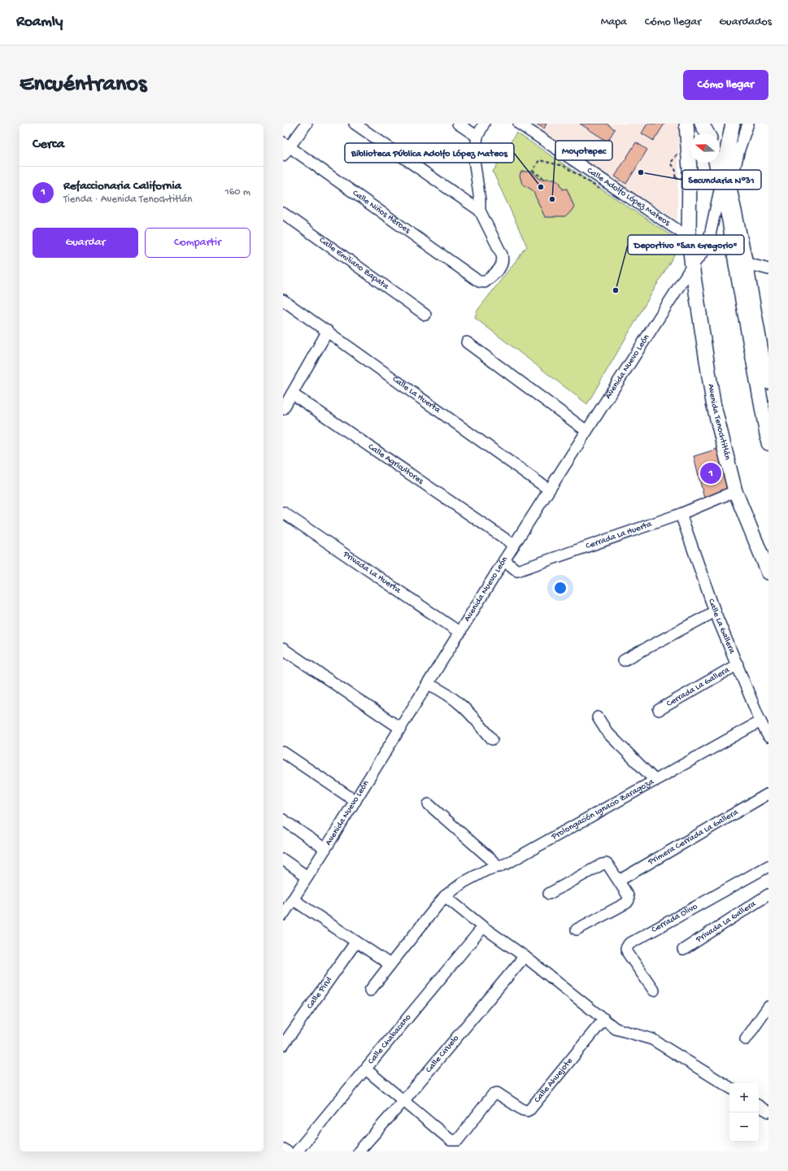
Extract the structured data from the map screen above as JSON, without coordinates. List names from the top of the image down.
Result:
{
  "streets": {
    "main road": ["Avenida Tenochtitlán"],
    "street": [
      "Calle Adolfo López Mateos",
      "Calle Niños Héroes",
      "Calle Emiliano Zapata",
      "Avenida Nuevo León",
      "Calle La Huerta",
      "Calle Agricultores",
      "Cerrada La Huerta",
      "Privada La Huerta",
      "Calle La Gallera",
      "Cerrada La Gallera",
      "Prolongación Ignacio Zaragoza",
      "Primera Cerrada La Gallera",
      "Cerrada Olivo",
      "Privada La Gallera",
      "Calle Pirul",
      "Calle Chabacano",
      "Calle Ciruelo",
      "Calle Ahuejote"
    ]
  },
  "crossings": [
    ["Calle Adolfo López Mateos", "Avenida Tenochtitlán"],
    ["Avenida Nuevo León", "Calle La Huerta"],
    ["Avenida Nuevo León", "Avenida Tenochtitlán"],
    ["Avenida Nuevo León", "Calle Agricultores"],
    ["Avenida Nuevo León", "Cerrada La Huerta"],
    ["Avenida Nuevo León", "Privada La Huerta"],
    ["Avenida Tenochtitlán", "Cerrada La Huerta"],
    ["Cerrada La Huerta", "Calle La Gallera"],
    ["Calle La Gallera", "Cerrada La Gallera"],
    ["Calle La Gallera", "Prolongación Ignacio Zaragoza"],
    ["Calle Chabacano", "Calle Ahuejote"],
    ["Calle Ciruelo", "Calle Ahuejote"]
  ],
  "places": [
    "Secundaria Nº31",
    "Biblioteca Pública Adolfo López Mateos",
    "Moyotepec",
    "Deportivo \"San Gregorio\""
  ],
  "north": "left",
  "page": {
    "header": "Roamly",
    "nav": ["Mapa", "Cómo llegar", "Guardados"],
    "buttons": [
      "Cómo llegar",
      ["Guardar", "Compartir"]
    ],
    "title": "Encuéntranos",
    "heading": "Cerca",
    "list": [
      {
        "mark": "1",
        "name": "Refaccionaria California",
        "note": "Tienda · Avenida Tenochtitlán",
        "value": "160 m"
      }
    ],
    "pins": "1",
    "map_buttons": ["+", "−"]
  }
}
